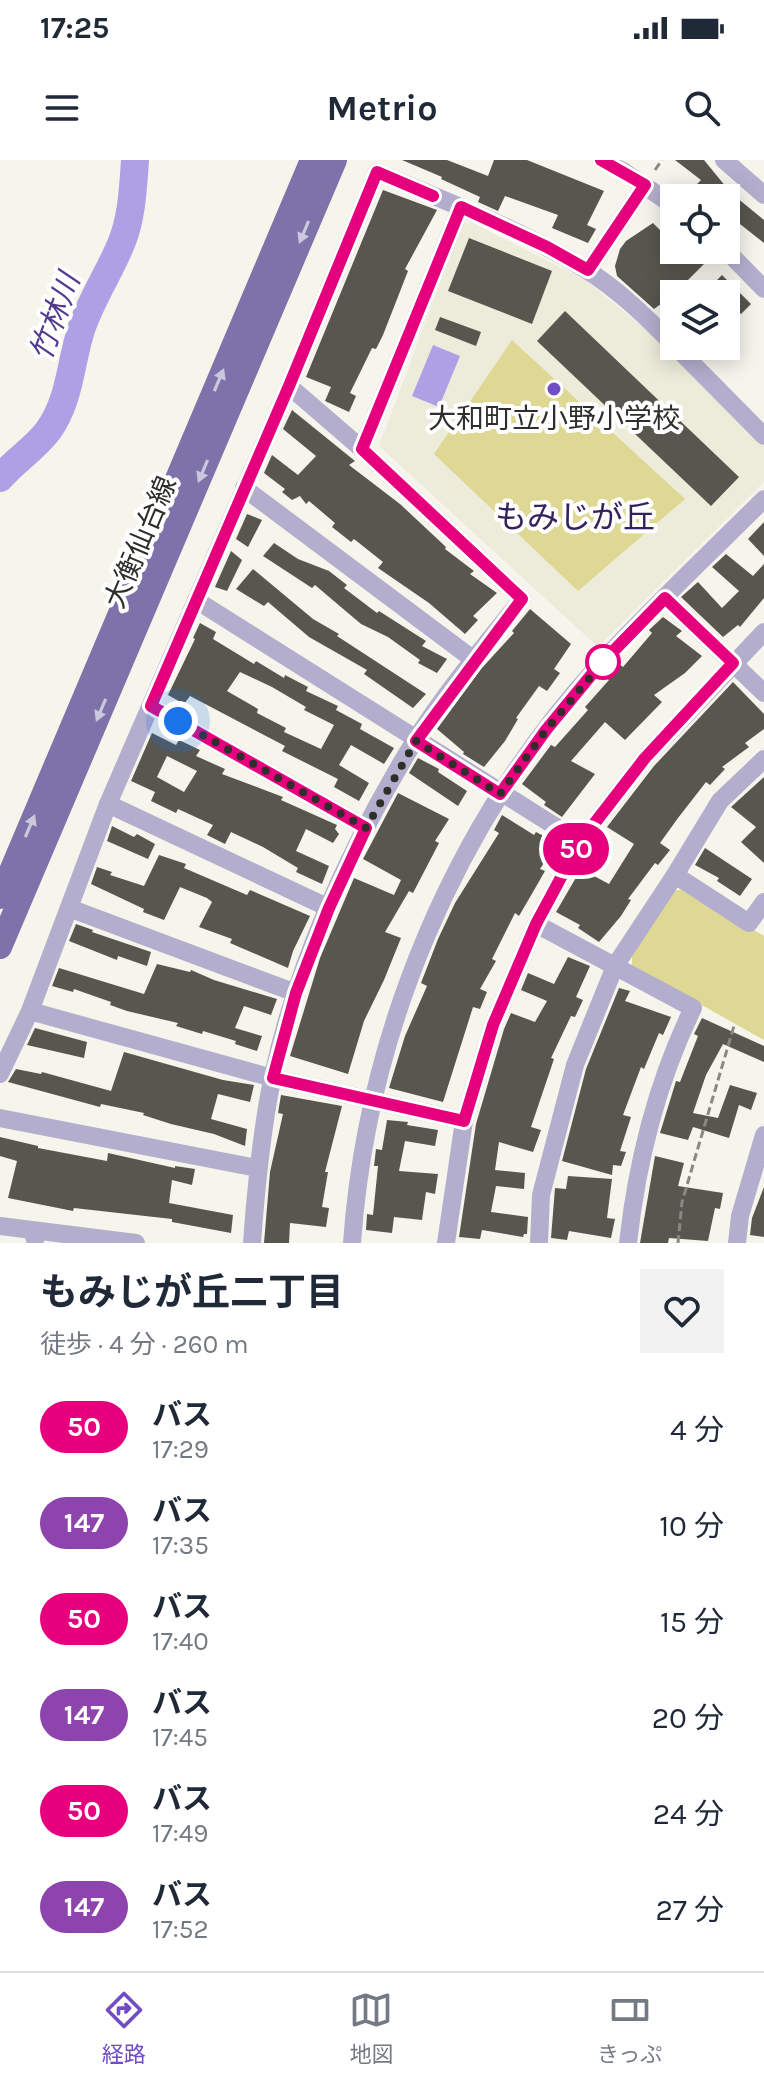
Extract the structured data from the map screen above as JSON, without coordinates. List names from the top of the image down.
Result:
{
  "streets": {
    "main road": ["大衡仙台線"]
  },
  "districts": ["もみじが丘"],
  "water": ["竹林川"],
  "places": ["大和町立小野小学校"],
  "lines": ["bus line 50"],
  "page": {
    "status": "17:25",
    "header": "Metrio",
    "on_map": "50",
    "heading": ["もみじが丘二丁目", "徒歩 · 4 分 · 260 m"],
    "list": [
      {
        "mark": "50",
        "name": "バス",
        "note": "17:29",
        "value": "4 分"
      },
      {
        "mark": "147",
        "name": "バス",
        "note": "17:35",
        "value": "10 分"
      },
      {
        "mark": "50",
        "name": "バス",
        "note": "17:40",
        "value": "15 分"
      },
      {
        "mark": "147",
        "name": "バス",
        "note": "17:45",
        "value": "20 分"
      },
      {
        "mark": "50",
        "name": "バス",
        "note": "17:49",
        "value": "24 分"
      },
      {
        "mark": "147",
        "name": "バス",
        "note": "17:52",
        "value": "27 分"
      }
    ],
    "tabs": ["経路", "地図", "きっぷ"]
  }
}
